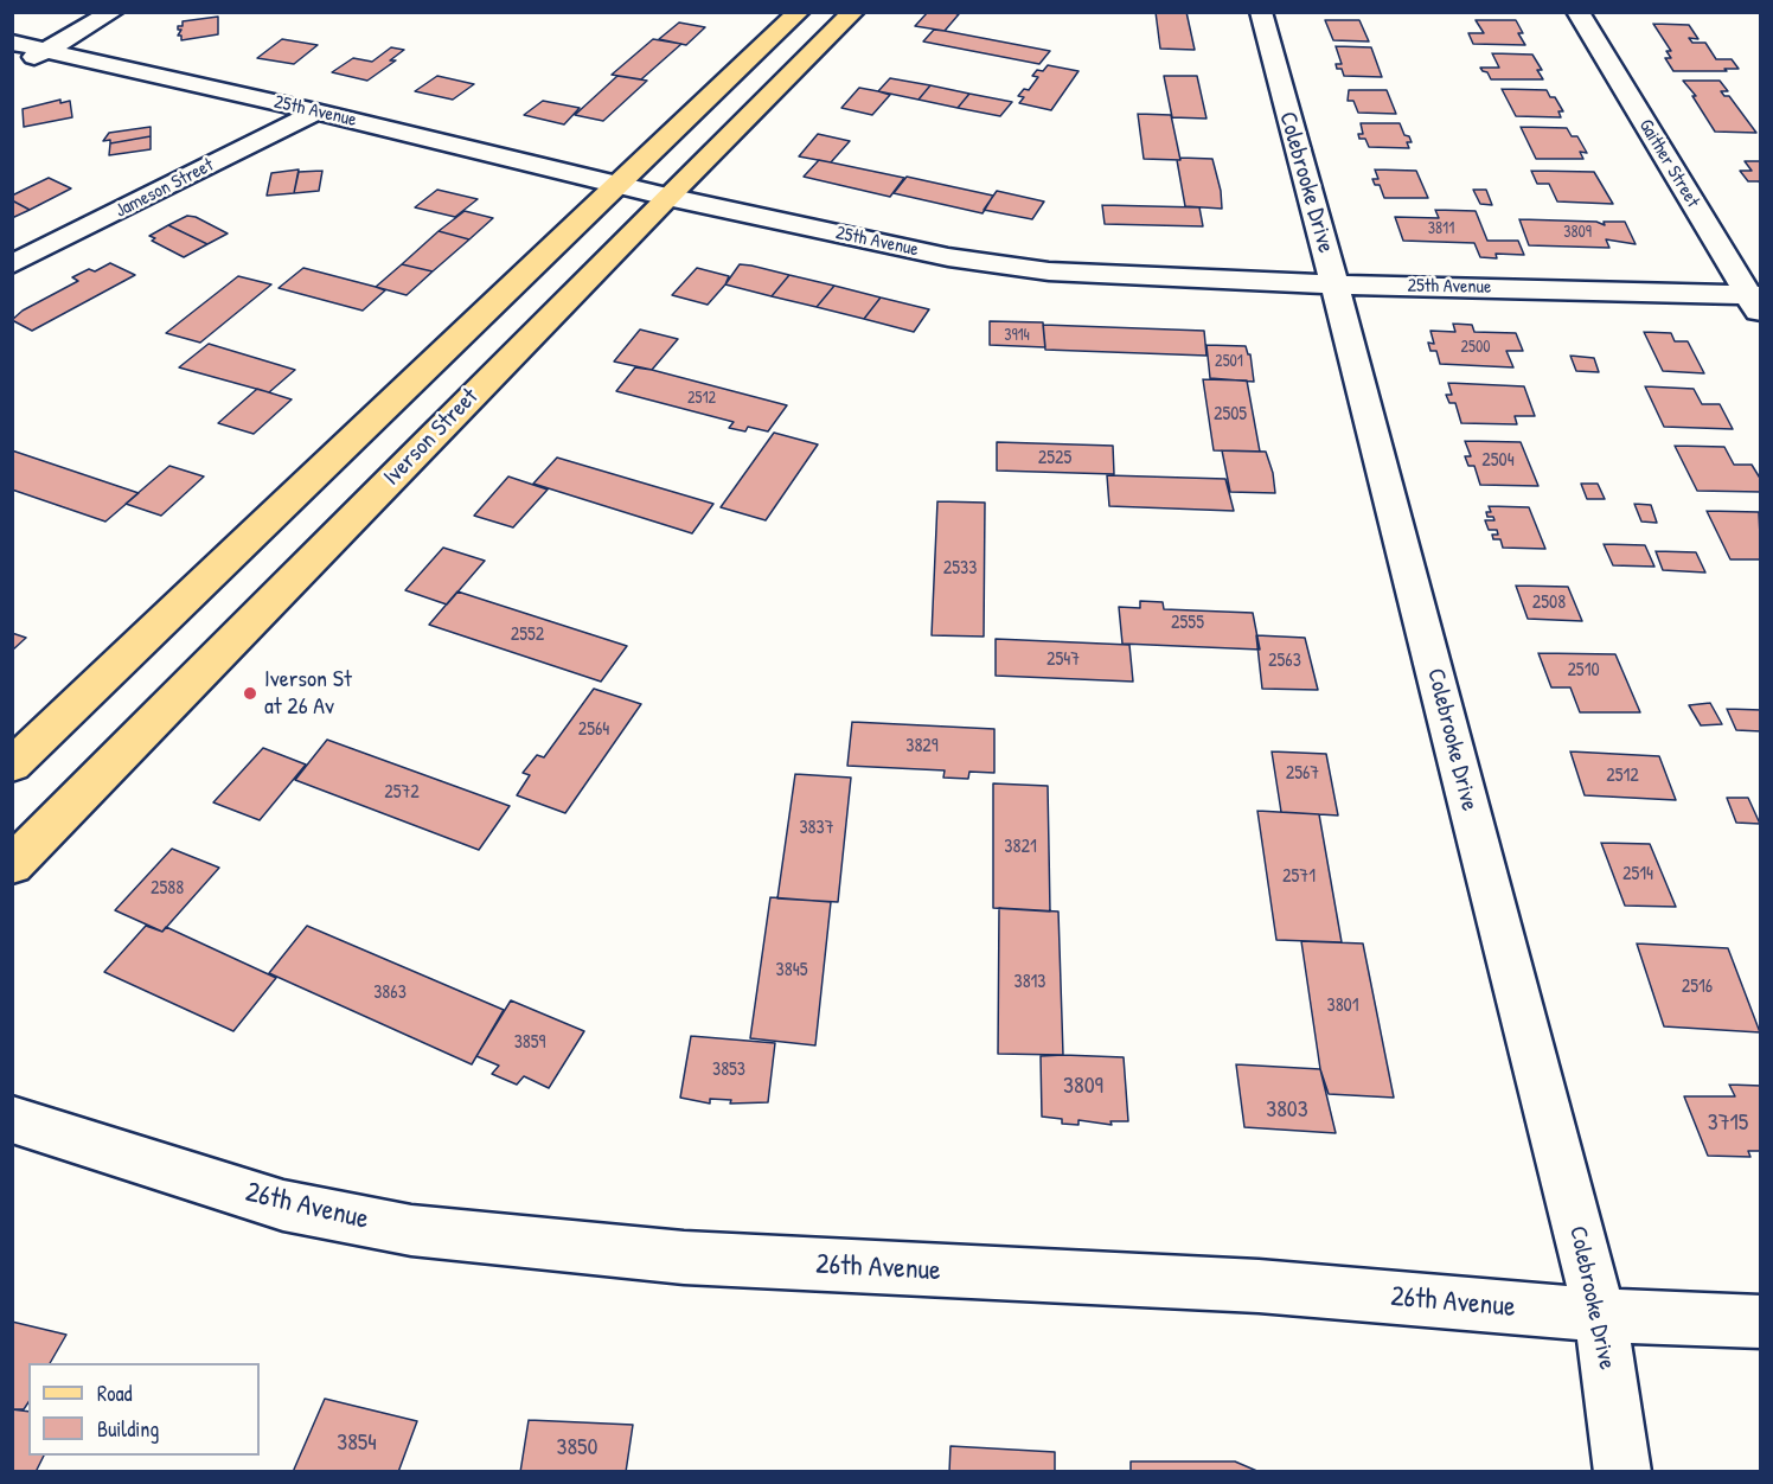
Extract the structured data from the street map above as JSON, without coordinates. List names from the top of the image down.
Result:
{
  "streets": {
    "main road": ["Iverson Street"],
    "street": [
      "25th Avenue",
      "Gaither Street",
      "Colebrooke Drive",
      "Jameson Street",
      "26th Avenue"
    ]
  },
  "crossings": [
    ["25th Avenue", "Gaither Street"],
    ["25th Avenue", "Colebrooke Drive"],
    ["25th Avenue", "Jameson Street"],
    ["25th Avenue", "Iverson Street"],
    ["Colebrooke Drive", "26th Avenue"]
  ],
  "places": ["Iverson St at 26 Av"],
  "house_numbers": [
    "3811",
    "3809",
    "3914",
    "2500",
    "2501",
    "2512",
    "2505",
    "2525",
    "2504",
    "2533",
    "2508",
    "2555",
    "2552",
    "2547",
    "2563",
    "2510",
    "2564",
    "3829",
    "2567",
    "2512",
    "2572",
    "3837",
    "3821",
    "2514",
    "2571",
    "2588",
    "3845",
    "3813",
    "2516",
    "3863",
    "3801",
    "3859",
    "3853",
    "3809",
    "3803",
    "3715",
    "3854",
    "3850"
  ],
  "legend": ["Road", "Building"]
}
